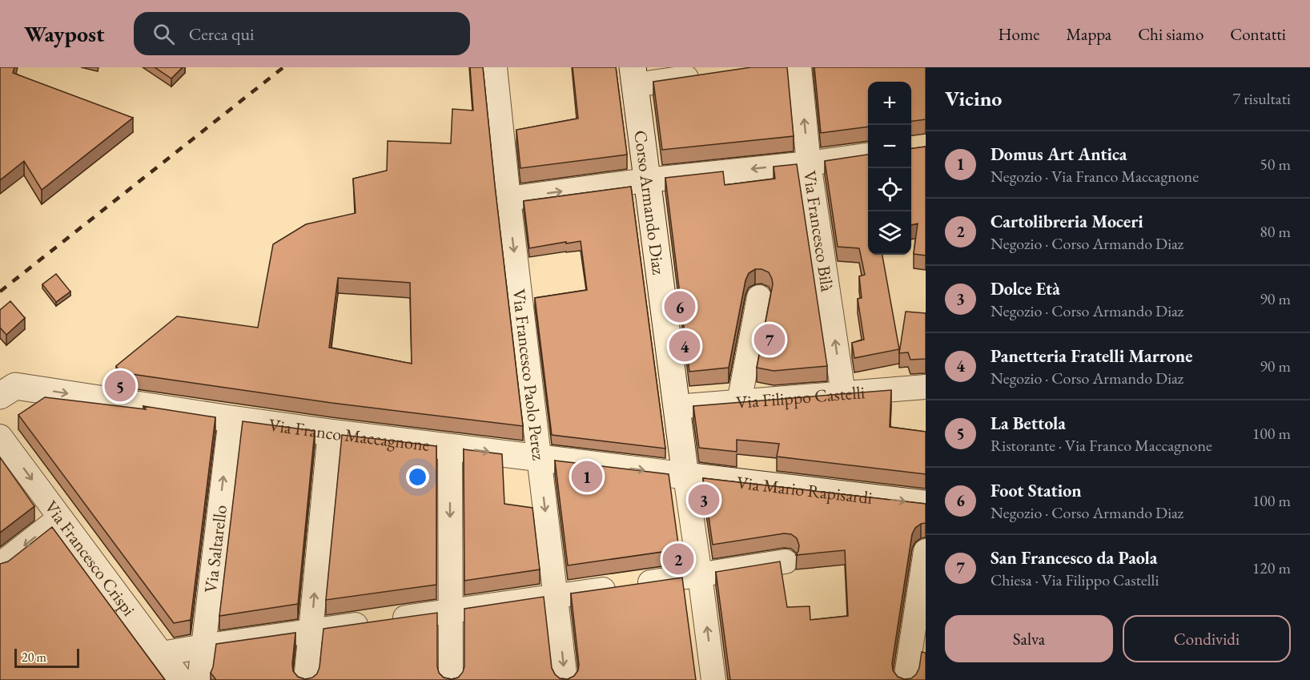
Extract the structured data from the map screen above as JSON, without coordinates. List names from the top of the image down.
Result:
{
  "streets": {
    "street": [
      "Corso Armando Diaz",
      "Via Francesco Bilà",
      "Via Francesco Paolo Perez",
      "Via Filippo Castelli",
      "Via Franco Maccagnone",
      "Via Mario Rapisardi",
      "Via Saltarello",
      "Via Francesco Crispi"
    ]
  },
  "crossings": [
    ["Corso Armando Diaz", "Via Filippo Castelli"],
    ["Corso Armando Diaz", "Via Franco Maccagnone"],
    ["Corso Armando Diaz", "Via Mario Rapisardi"],
    ["Via Francesco Bilà", "Via Filippo Castelli"],
    ["Via Francesco Paolo Perez", "Via Franco Maccagnone"],
    ["Via Franco Maccagnone", "Via Mario Rapisardi"],
    ["Via Franco Maccagnone", "Via Saltarello"]
  ],
  "scale_bar": "20 m",
  "page": {
    "header": "Waypost",
    "search": "Cerca qui",
    "nav": [
      "Home",
      "Mappa",
      "Chi siamo",
      "Contatti"
    ],
    "heading": ["Vicino", "7 risultati"],
    "map_buttons": ["+", "−"],
    "list": [
      {
        "mark": "1",
        "name": "Domus Art Antica",
        "note": "Negozio · Via Franco Maccagnone",
        "value": "50 m"
      },
      {
        "mark": "2",
        "name": "Cartolibreria Moceri",
        "note": "Negozio · Corso Armando Diaz",
        "value": "80 m"
      },
      {
        "mark": "3",
        "name": "Dolce Età",
        "note": "Negozio · Corso Armando Diaz",
        "value": "90 m"
      },
      {
        "mark": "4",
        "name": "Panetteria Fratelli Marrone",
        "note": "Negozio · Corso Armando Diaz",
        "value": "90 m"
      },
      {
        "mark": "5",
        "name": "La Bettola",
        "note": "Ristorante · Via Franco Maccagnone",
        "value": "100 m"
      },
      {
        "mark": "6",
        "name": "Foot Station",
        "note": "Negozio · Corso Armando Diaz",
        "value": "100 m"
      },
      {
        "mark": "7",
        "name": "San Francesco da Paola",
        "note": "Chiesa · Via Filippo Castelli",
        "value": "120 m"
      }
    ],
    "pins": [
      "6",
      "7",
      "4",
      "5",
      "1",
      "3",
      "2"
    ],
    "buttons": ["Salva", "Condividi"],
    "scale": "20 m"
  }
}
